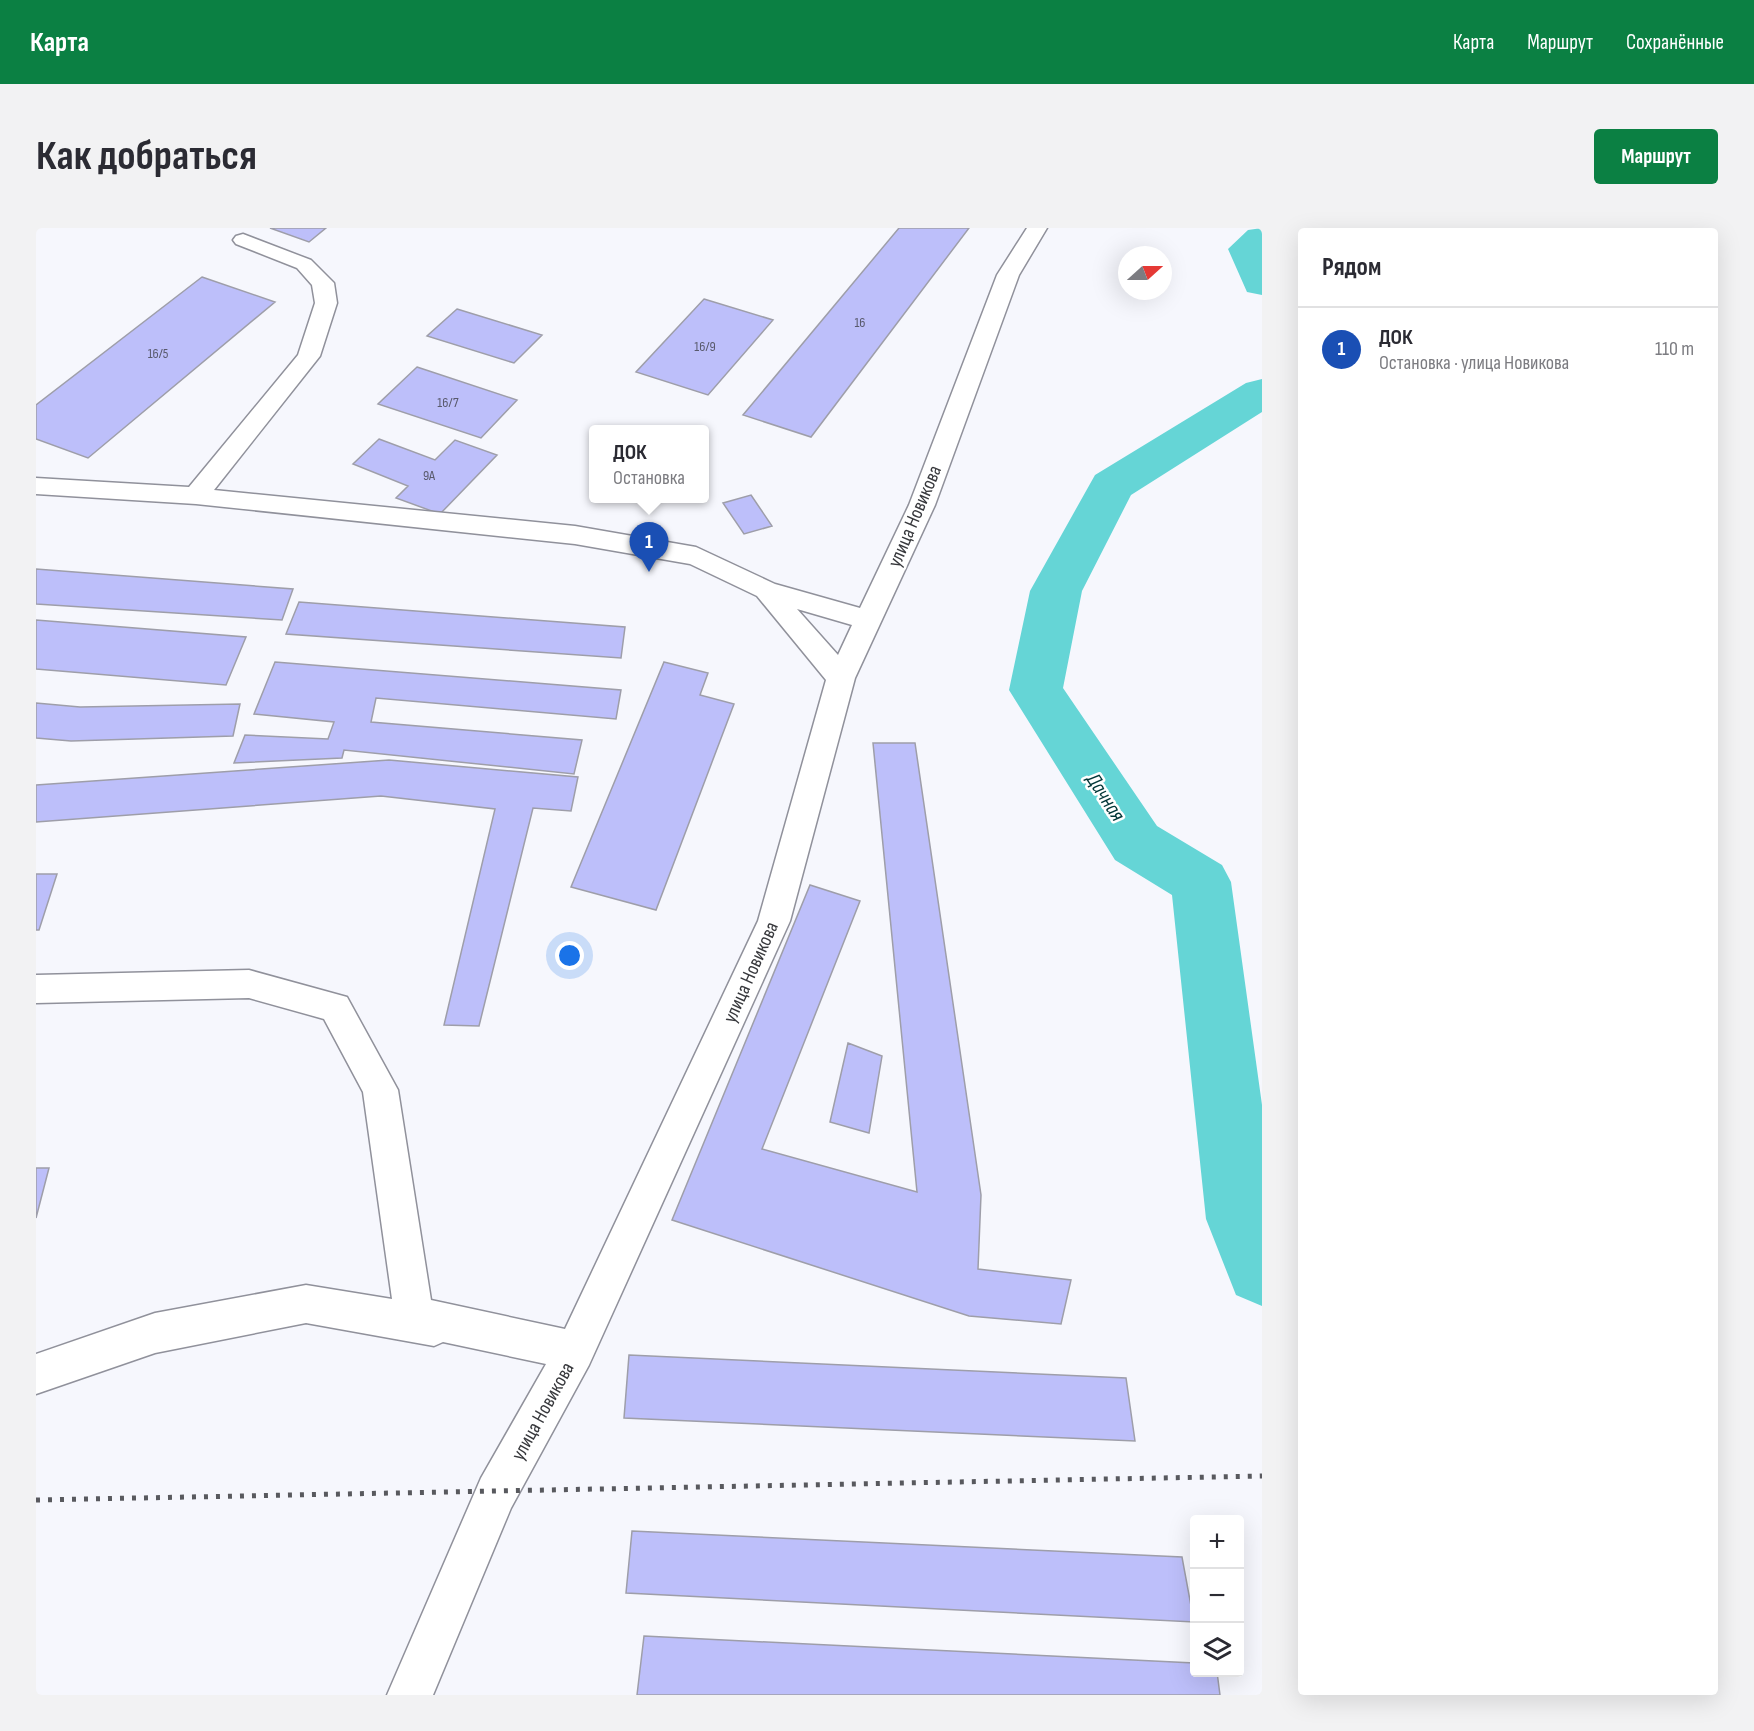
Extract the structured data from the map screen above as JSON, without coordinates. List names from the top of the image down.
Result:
{
  "streets": {
    "street": ["улица Новикова"]
  },
  "water": ["Дачная"],
  "house_numbers": [
    "16",
    "16/9",
    "16/5",
    "16/7",
    "9А"
  ],
  "north": "right",
  "page": {
    "header": "Карта",
    "nav": ["Карта", "Маршрут", "Сохранённые"],
    "buttons": "Маршрут",
    "title": "Как добраться",
    "heading": "Рядом",
    "list": [
      {
        "mark": "1",
        "name": "ДОК",
        "note": "Остановка · улица Новикова",
        "value": "110 m"
      }
    ],
    "popup": ["ДОК", "Остановка"],
    "pins": "1",
    "map_buttons": ["+", "−"]
  }
}
